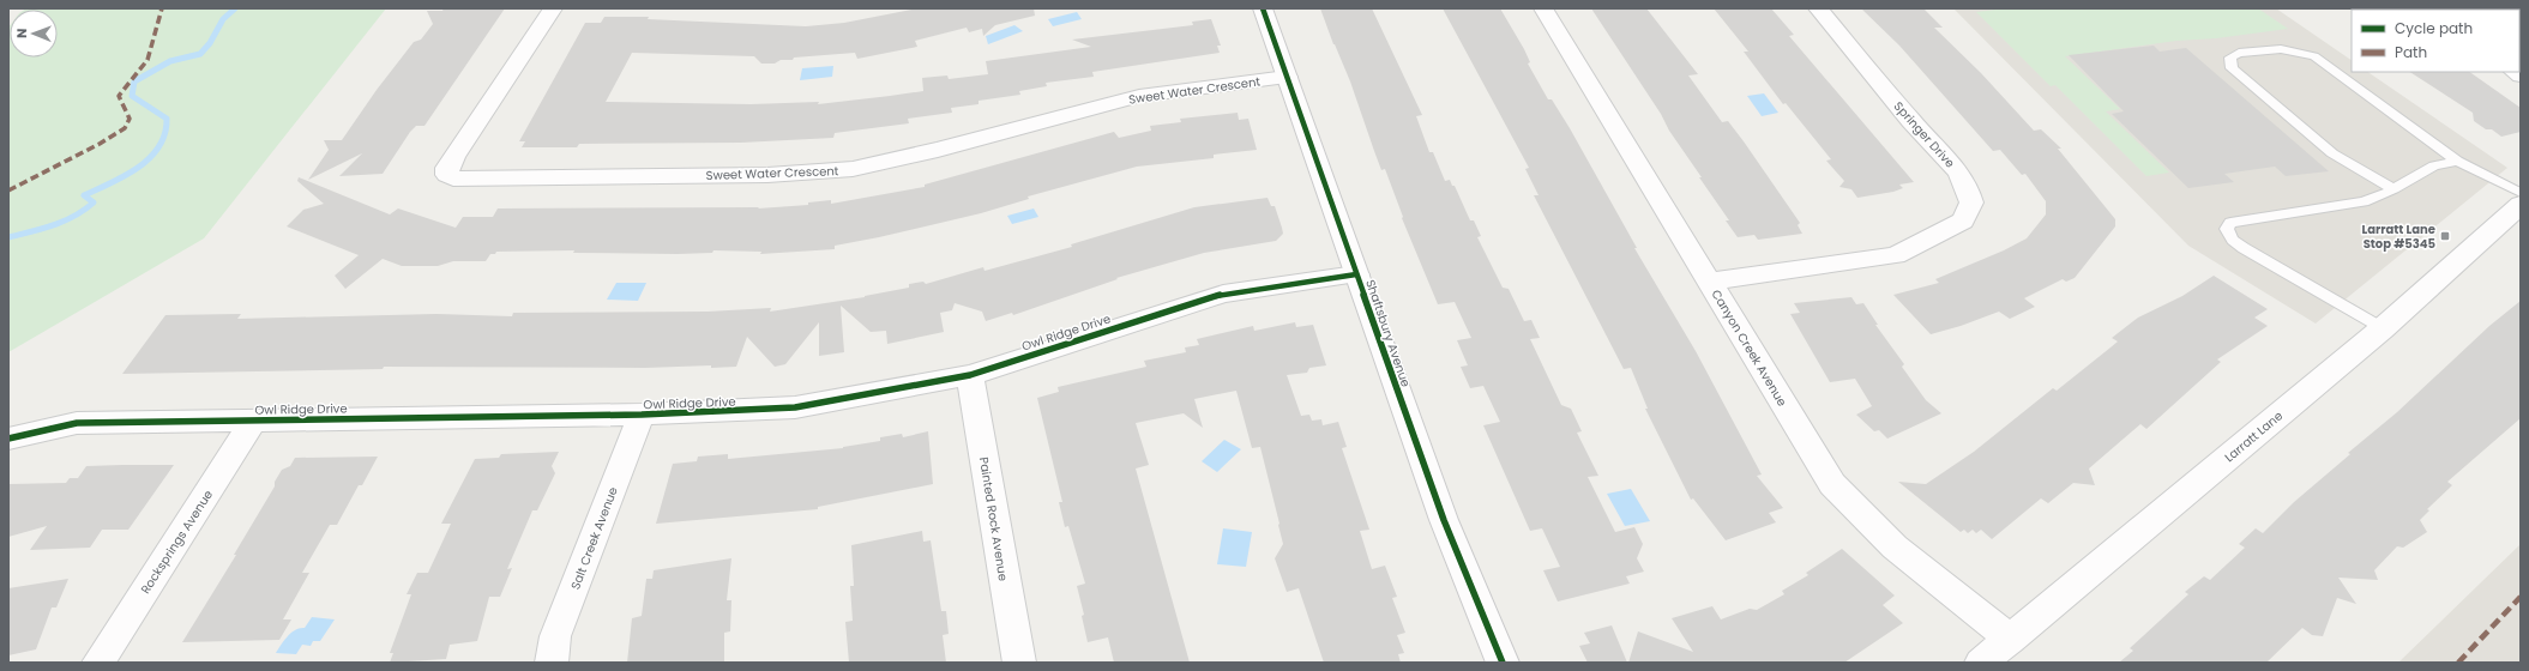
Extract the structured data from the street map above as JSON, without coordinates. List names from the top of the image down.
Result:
{
  "streets": {
    "street": [
      "Sweet Water Crescent",
      "Springer Drive",
      "Owl Ridge Drive",
      "Shaftsbury Avenue",
      "Canyon Creek Avenue",
      "Larratt Lane",
      "Painted Rock Avenue",
      "Salt Creek Avenue",
      "Rocksprings Avenue"
    ]
  },
  "crossings": [
    ["Sweet Water Crescent", "Shaftsbury Avenue"],
    ["Springer Drive", "Canyon Creek Avenue"],
    ["Owl Ridge Drive", "Shaftsbury Avenue"],
    ["Owl Ridge Drive", "Painted Rock Avenue"],
    ["Owl Ridge Drive", "Salt Creek Avenue"],
    ["Owl Ridge Drive", "Rocksprings Avenue"],
    ["Canyon Creek Avenue", "Larratt Lane"]
  ],
  "places": {
    "transit": ["Larratt Lane Stop #5345"]
  },
  "legend": ["Cycle path", "Path"],
  "north": "left"
}
